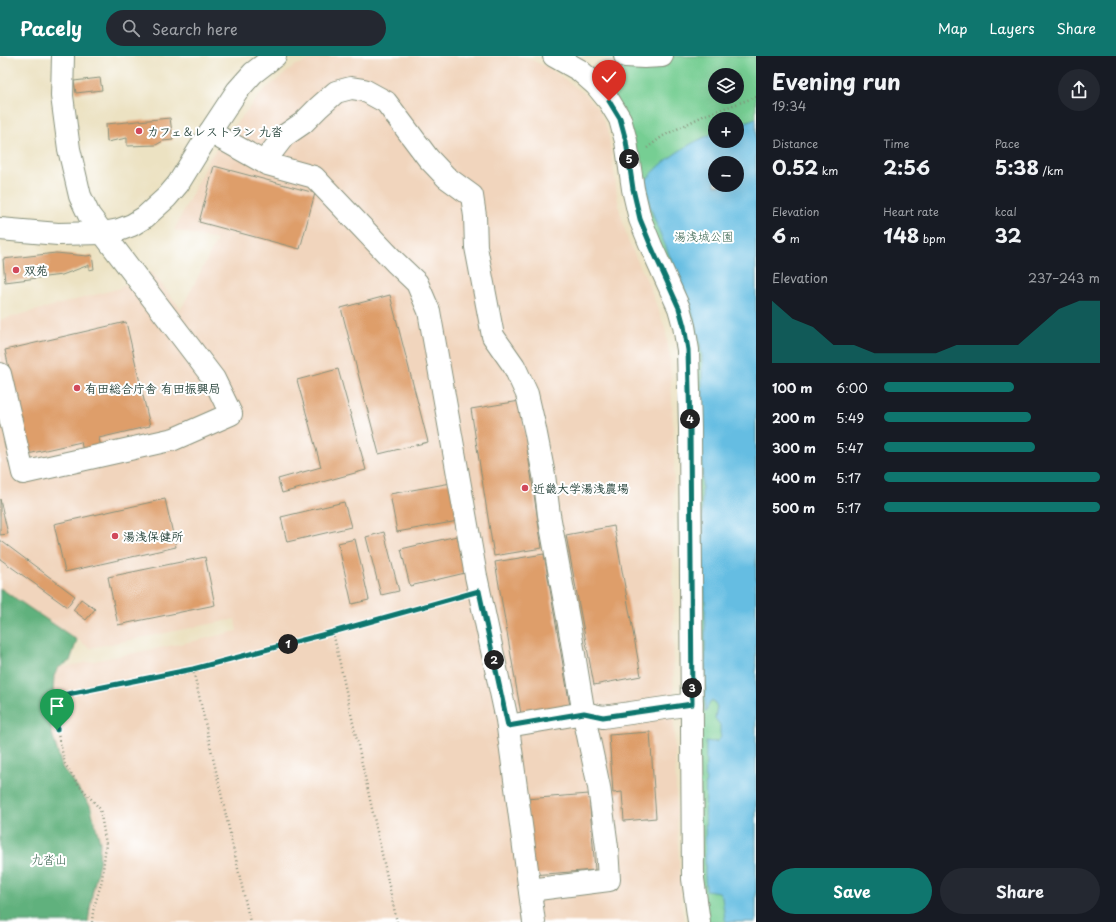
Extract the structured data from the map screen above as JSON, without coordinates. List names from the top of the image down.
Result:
{
  "parks": ["湯浅城公園", "九沓山"],
  "places": [
    "カフェ＆レストラン 九沓",
    "双苑",
    "有田総合庁舎 有田振興局",
    "近畿大学湯浅農場",
    "湯浅保健所"
  ],
  "page": {
    "header": "Pacely",
    "search": "Search here",
    "nav": ["Map", "Layers", "Share"],
    "heading": ["Evening run", "19:34"],
    "map_buttons": ["+", "−"],
    "stats": [
      ["Distance", "0.52 km"],
      ["Time", "2:56"],
      ["Pace", "5:38 /km"],
      ["Elevation", "6 m"],
      ["Heart rate", "148 bpm"],
      ["kcal", "32"]
    ],
    "pins": [
      "5",
      "4",
      "1",
      "2",
      "3"
    ],
    "chart": ["Elevation", "237–243 m"],
    "list": [
      {
        "name": "100 m",
        "note": "6:00"
      },
      {
        "name": "200 m",
        "note": "5:49"
      },
      {
        "name": "300 m",
        "note": "5:47"
      },
      {
        "name": "400 m",
        "note": "5:17"
      },
      {
        "name": "500 m",
        "note": "5:17"
      }
    ],
    "buttons": ["Save", "Share"]
  }
}
